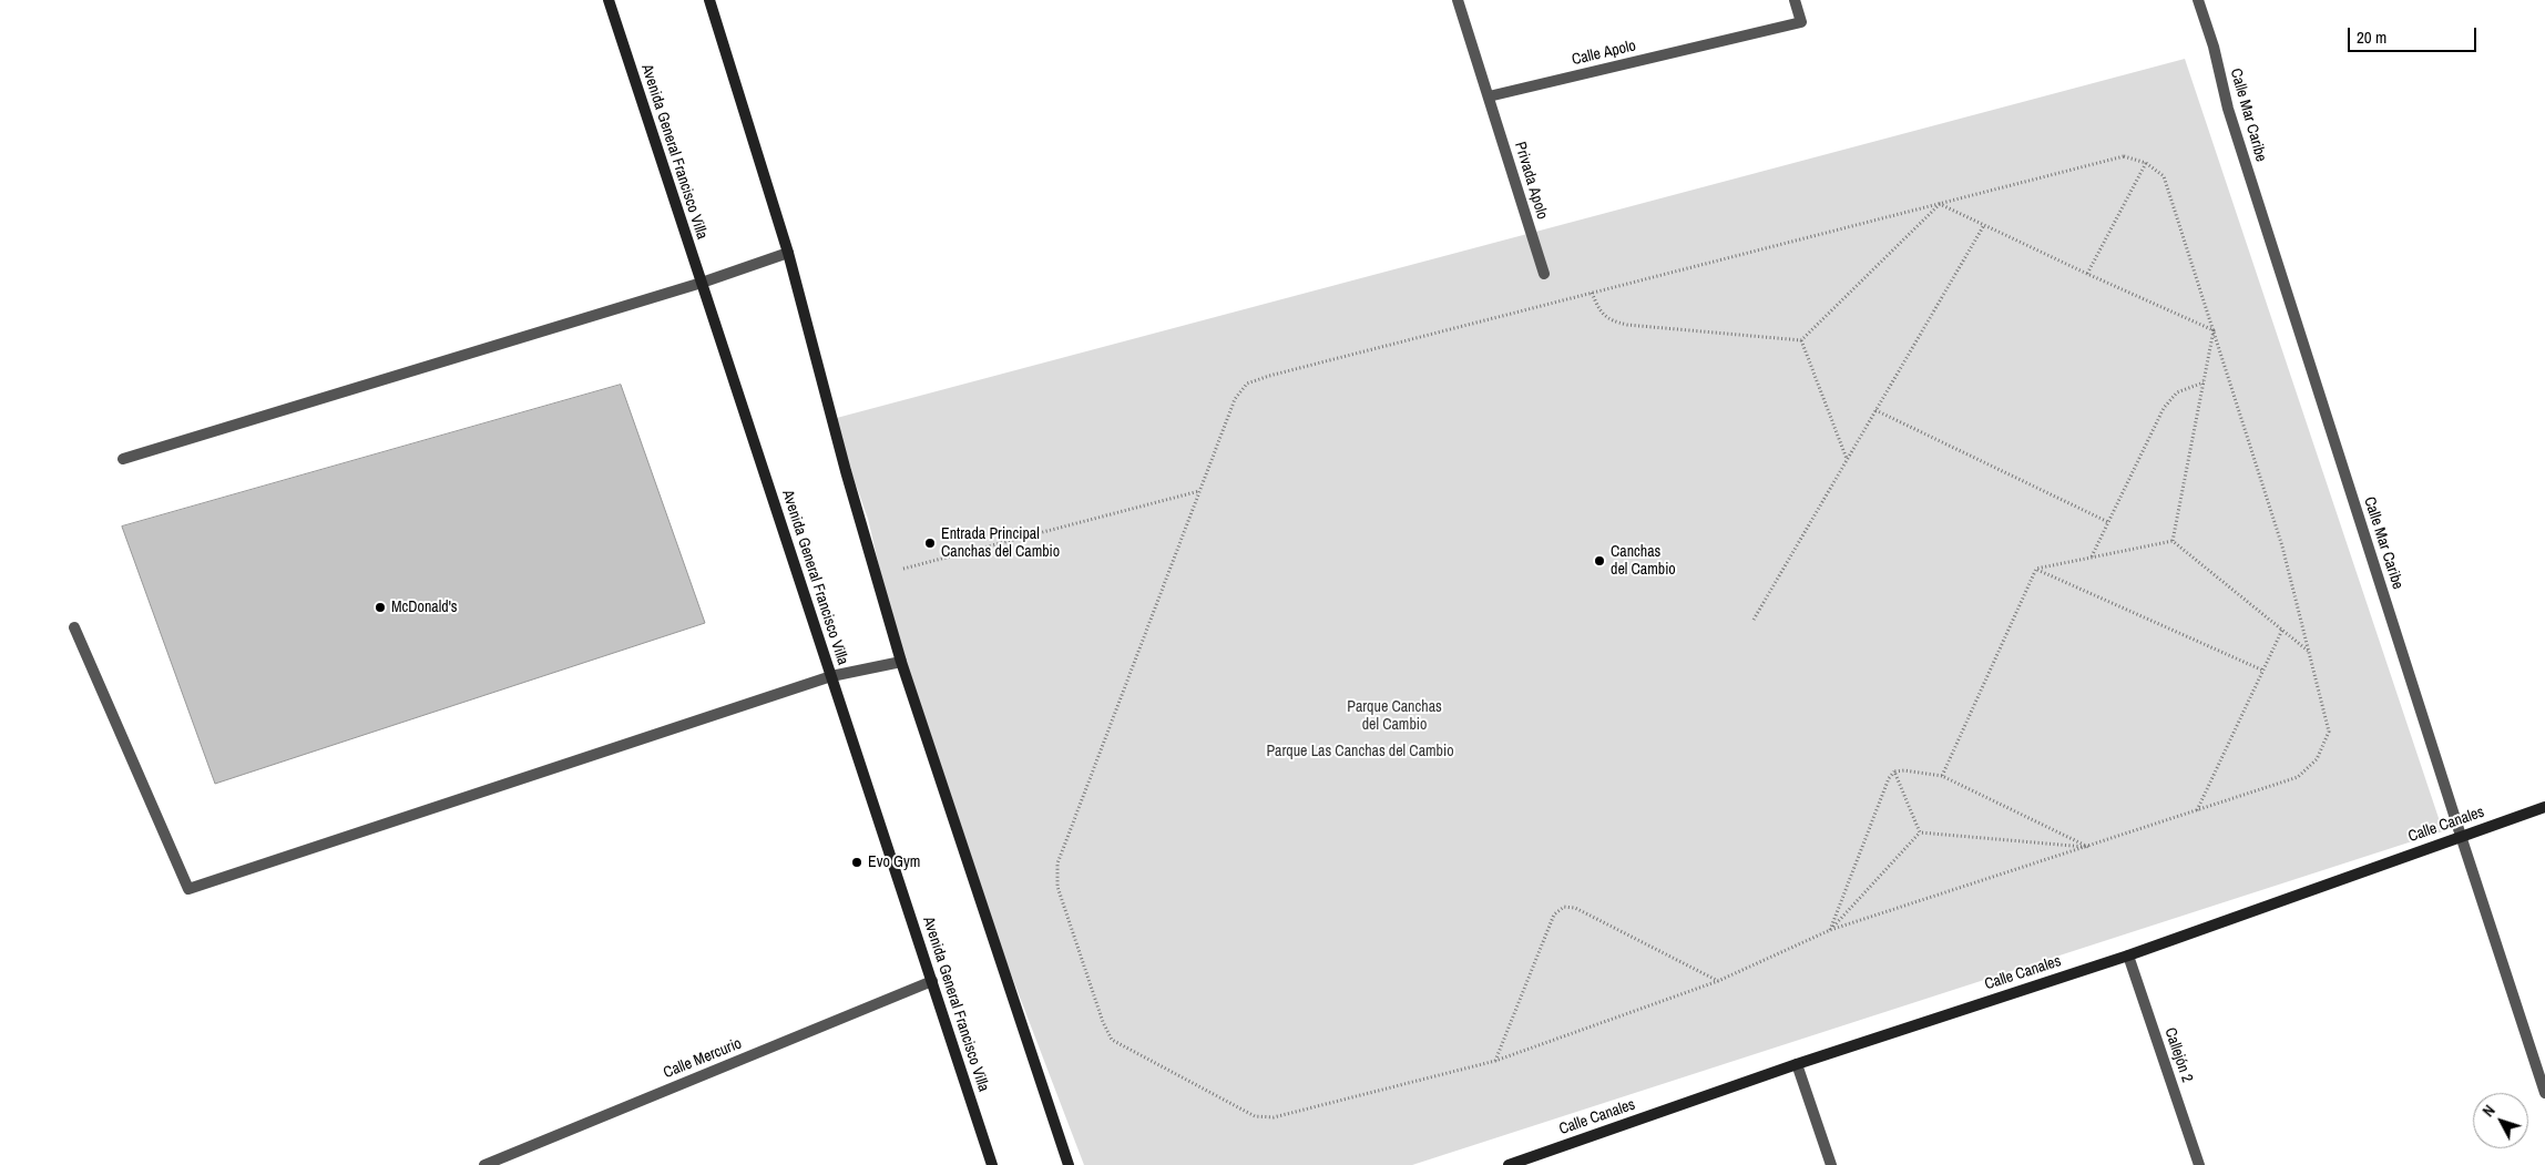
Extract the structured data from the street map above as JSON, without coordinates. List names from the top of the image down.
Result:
{
  "streets": {
    "main road": ["Avenida General Francisco Villa", "Calle Canales"],
    "street": [
      "Calle Apolo",
      "Calle Mar Caribe",
      "Privada Apolo",
      "Callejón 2",
      "Calle Mercurio"
    ]
  },
  "crossings": [
    ["Calle Apolo", "Privada Apolo"],
    ["Calle Mar Caribe", "Calle Canales"],
    ["Avenida General Francisco Villa", "Calle Mercurio"],
    ["Calle Canales", "Callejón 2"]
  ],
  "parks": ["Parque Canchas del Cambio", "Parque Las Canchas del Cambio"],
  "places": [
    "Entrada Principal Canchas del Cambio",
    "Canchas del Cambio",
    "McDonald's",
    "Evo Gym"
  ],
  "scale_bar": "20 m",
  "north": "top left"
}
